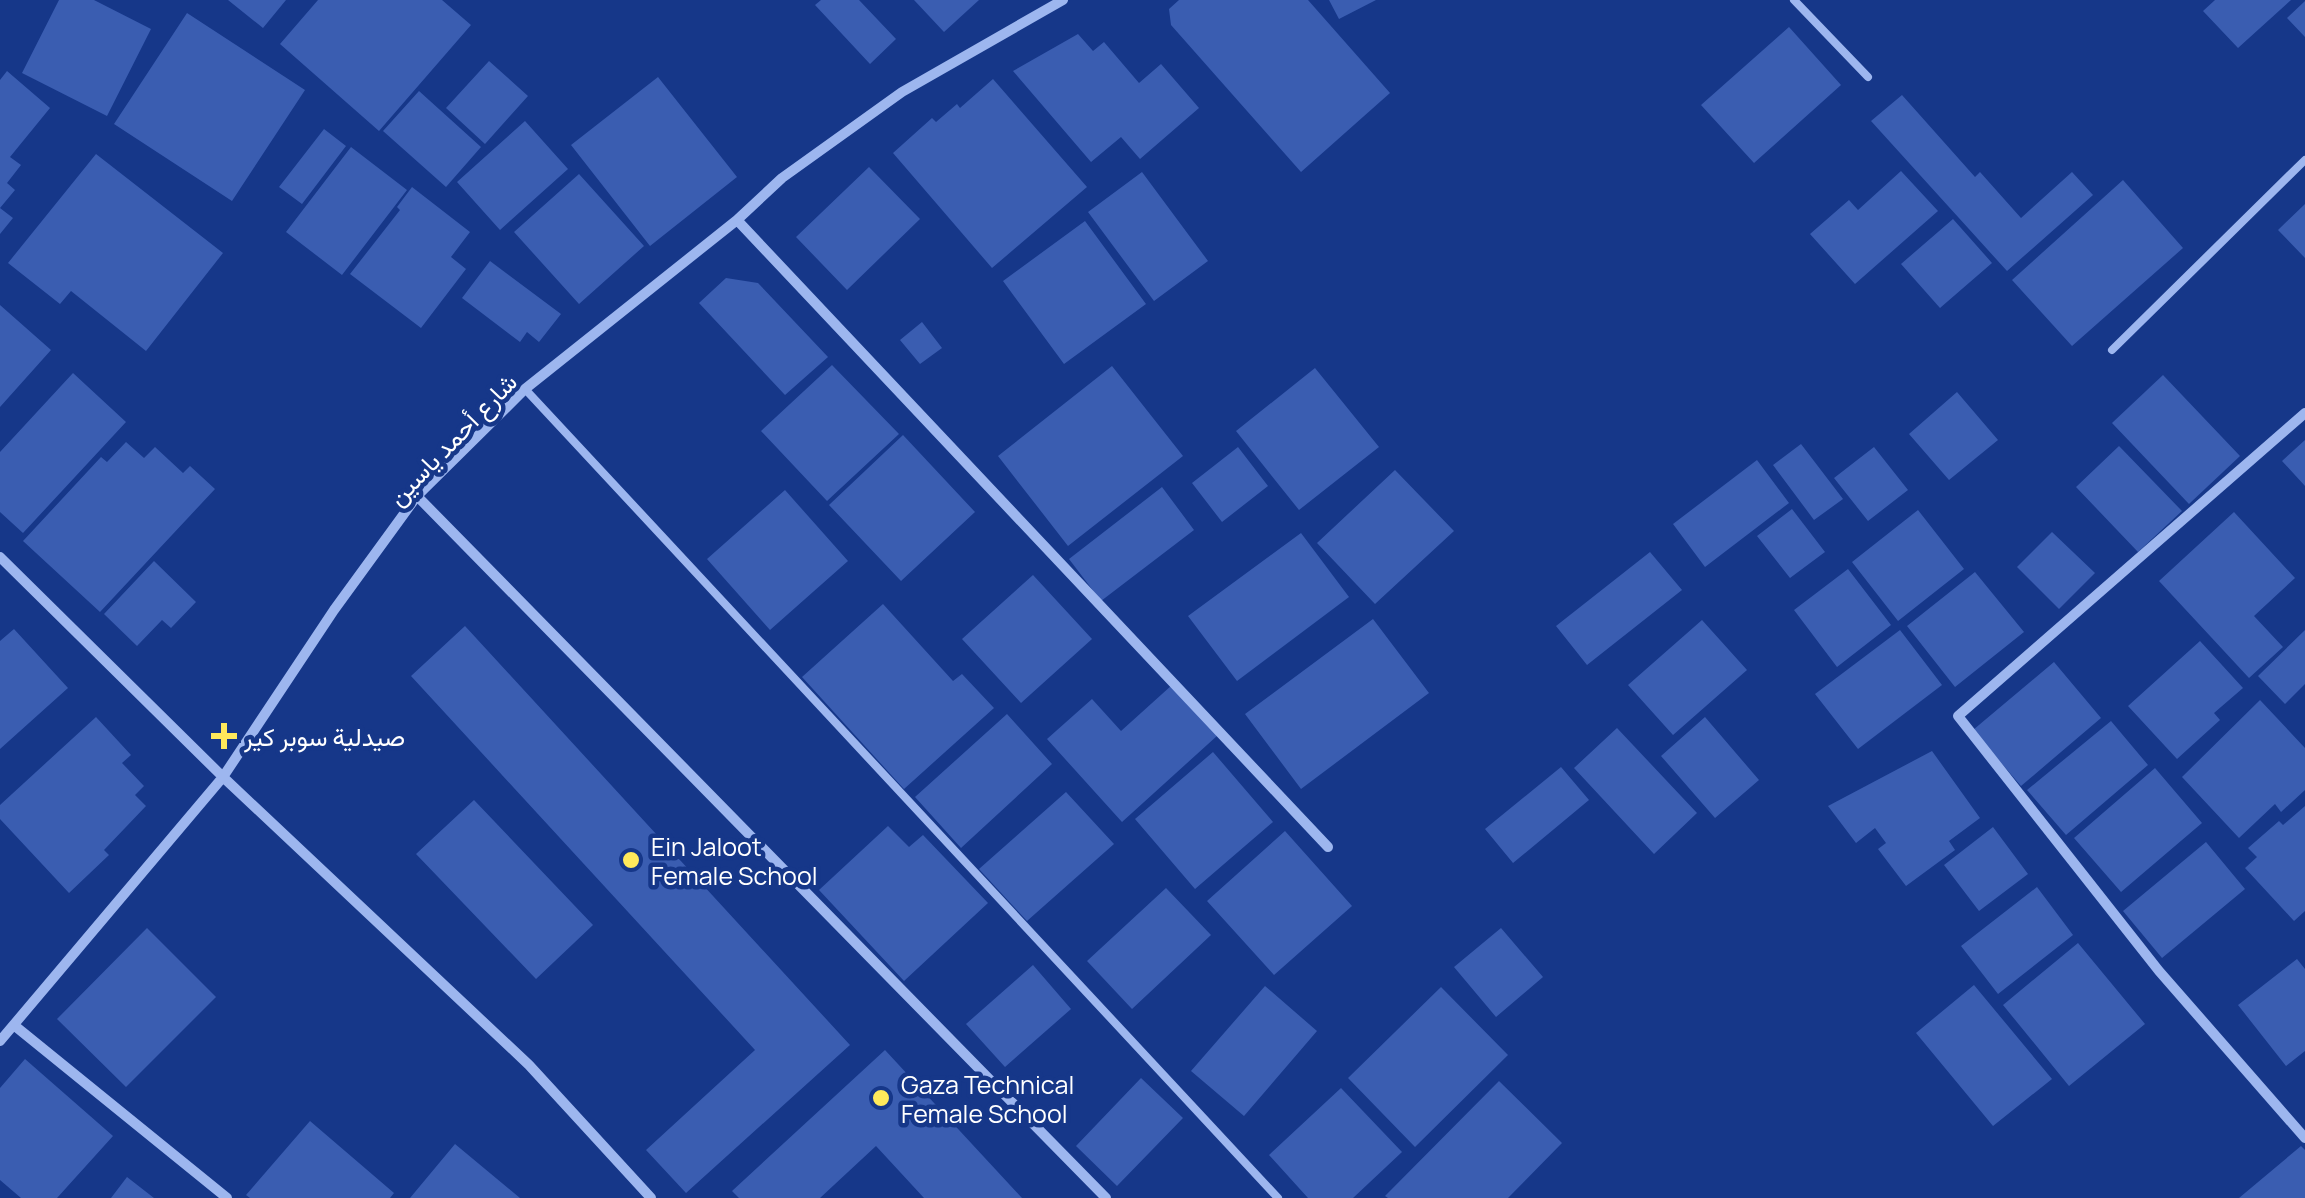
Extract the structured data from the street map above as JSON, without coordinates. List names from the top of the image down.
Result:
{
  "streets": {
    "street": ["شارع أحمد ياسين"]
  },
  "places": {
    "health": ["صيدلية سوبر كير"],
    "other": ["Ein Jaloot Female School", "Gaza Technical Female School"]
  }
}
